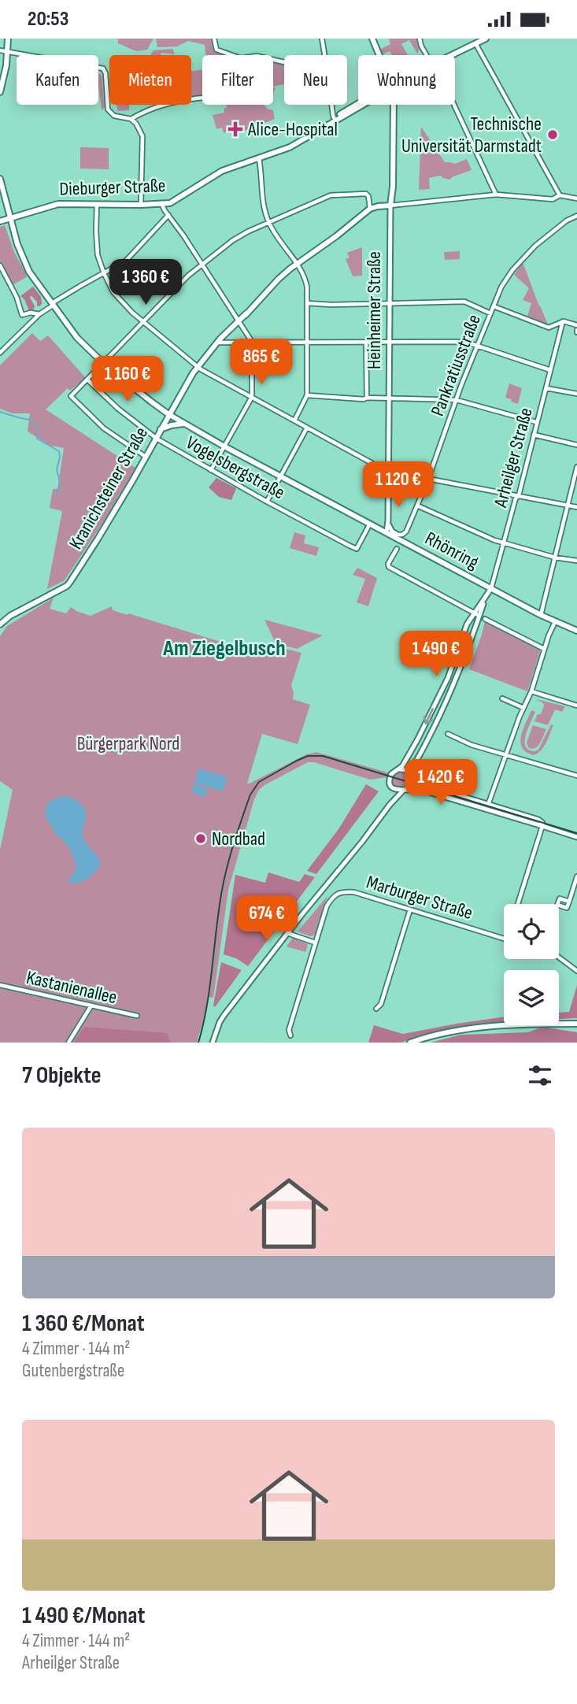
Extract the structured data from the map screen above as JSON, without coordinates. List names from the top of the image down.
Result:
{
  "streets": {
    "main road": [
      "Dieburger Straße",
      "Heinheimer Straße",
      "Kranichsteiner Straße",
      "Rhönring"
    ],
    "street": [
      "Pankratiusstraße",
      "Arheilger Straße",
      "Vogelsbergstraße",
      "Marburger Straße",
      "Kastanienallee"
    ]
  },
  "crossings": [
    ["Dieburger Straße", "Rhönring"],
    ["Heinheimer Straße", "Rhönring"],
    ["Arheilger Straße", "Rhönring"],
    ["Vogelsbergstraße", "Kranichsteiner Straße"],
    ["Vogelsbergstraße", "Rhönring"],
    ["Kranichsteiner Straße", "Rhönring"]
  ],
  "districts": ["Am Ziegelbusch"],
  "parks": ["Bürgerpark Nord"],
  "places": {
    "health": ["Alice-Hospital"],
    "other": ["Technische Universität Darmstadt", "Nordbad"]
  },
  "page": {
    "status": "20:53",
    "chip": [
      "Kaufen",
      "Mieten",
      "Filter",
      "Neu",
      "Wohnung"
    ],
    "price": [
      "1 360 €",
      "865 €",
      "1 160 €",
      "1 120 €",
      "1 490 €",
      "1 420 €",
      "674 €"
    ],
    "heading": "7 Objekte",
    "list": [
      {
        "name": "1 360 €/Monat",
        "note": "4 Zimmer · 144 m² · Gutenbergstraße"
      },
      {
        "name": "1 490 €/Monat",
        "note": "4 Zimmer · 144 m² · Arheilger Straße"
      }
    ]
  }
}
